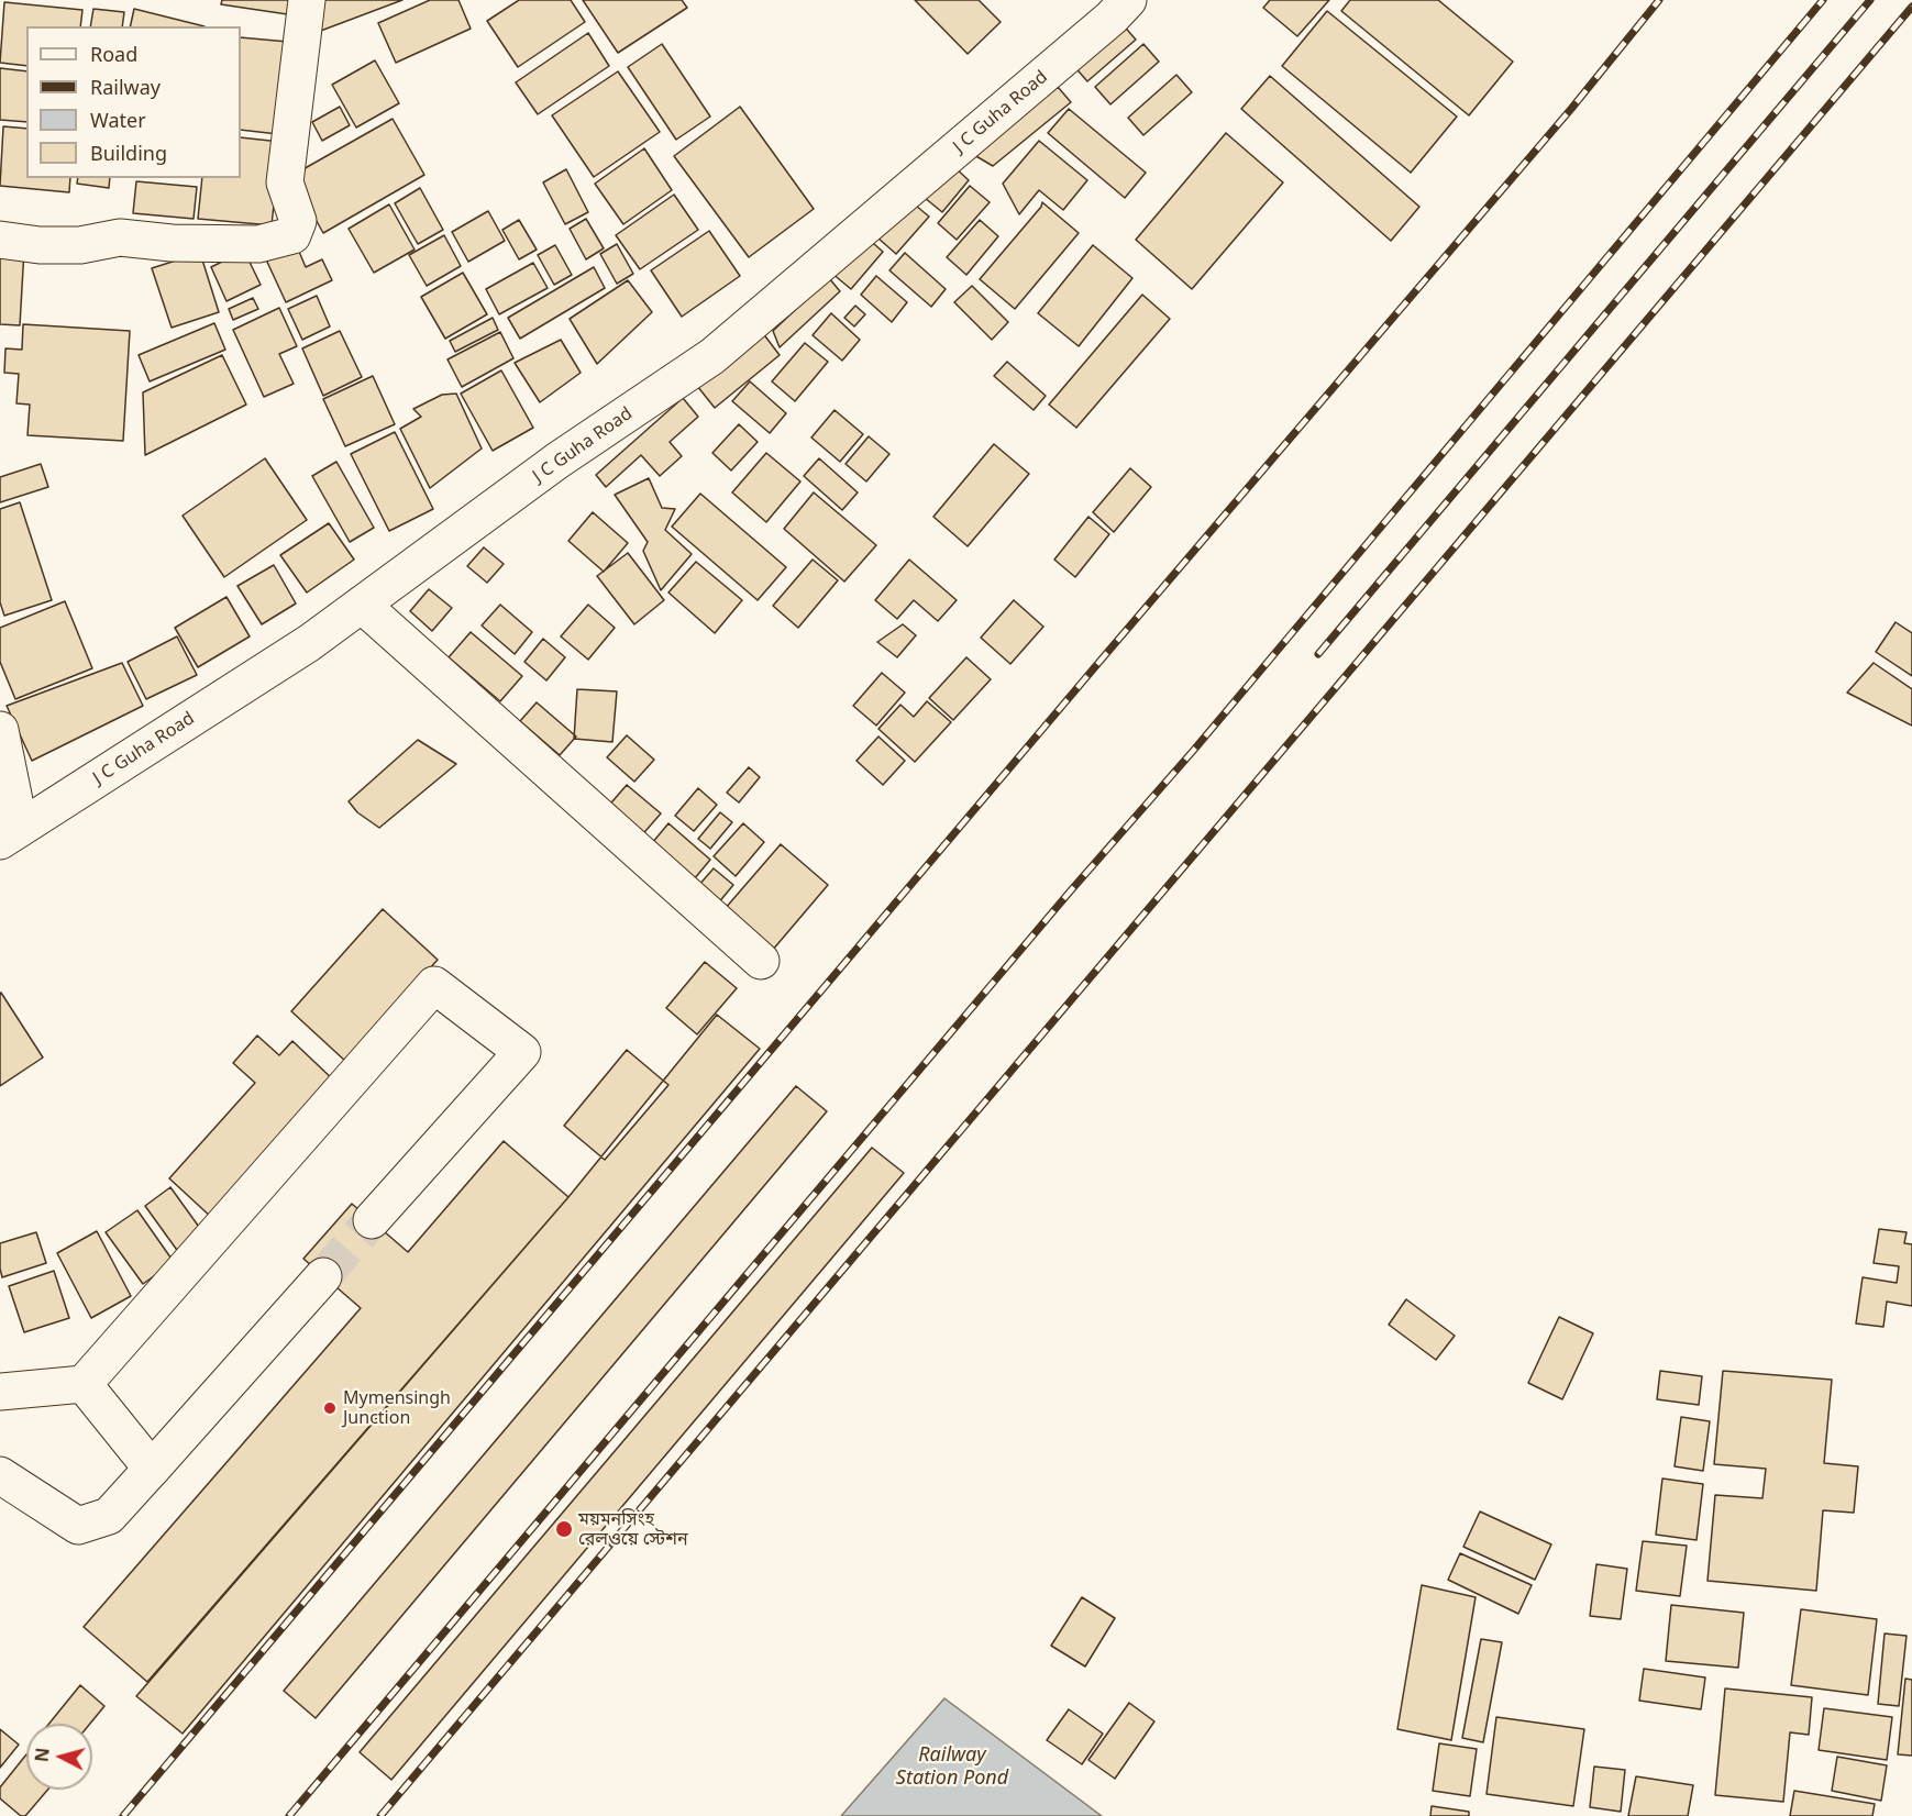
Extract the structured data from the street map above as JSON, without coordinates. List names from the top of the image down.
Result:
{
  "streets": {
    "street": ["J C Guha Road"]
  },
  "water": ["Railway Station Pond"],
  "places": ["Mymensingh Junction", "ময়মনসিংহ রেলওয়ে স্টেশন"],
  "legend": [
    "Road",
    "Railway",
    "Water",
    "Building"
  ],
  "north": "left"
}
